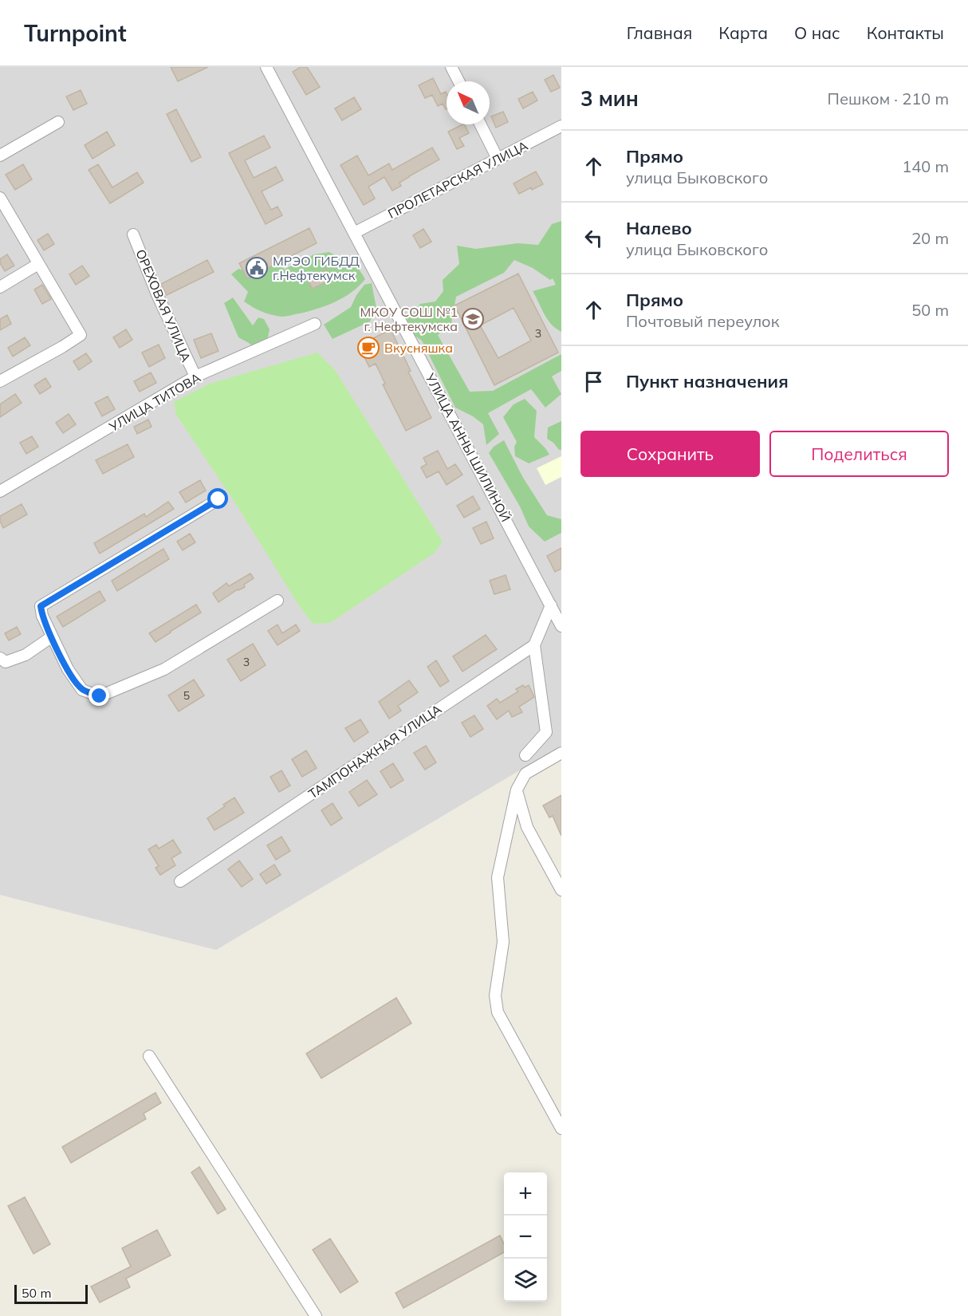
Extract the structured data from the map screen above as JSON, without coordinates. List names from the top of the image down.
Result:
{
  "streets": {
    "street": [
      "ПРОЛЕТАРСКАЯ УЛИЦА",
      "ОРЕХОВАЯ УЛИЦА",
      "УЛИЦА ТИТОВА",
      "УЛИЦА АННЫ ШИЛИНОЙ",
      "ТАМПОНАЖНАЯ УЛИЦА"
    ]
  },
  "crossings": [
    ["ПРОЛЕТАРСКАЯ УЛИЦА", "УЛИЦА АННЫ ШИЛИНОЙ"],
    ["ОРЕХОВАЯ УЛИЦА", "УЛИЦА ТИТОВА"]
  ],
  "places": {
    "public building": ["МРЭО ГИБДД г.Нефтекумск"],
    "school or university": ["МКОУ СОШ №1 г. Нефтекумска"],
    "cafe": ["Вкусняшка"]
  },
  "house_numbers": ["3", "3", "5"],
  "scale_bar": "50 m",
  "north": "top left",
  "page": {
    "header": "Turnpoint",
    "nav": [
      "Главная",
      "Карта",
      "О нас",
      "Контакты"
    ],
    "heading": ["3 мин", "Пешком · 210 m"],
    "list": [
      ["Прямо", "улица Быковского", "140 m"],
      ["Налево", "улица Быковского", "20 m"],
      ["Прямо", "Почтовый переулок", "50 m"],
      "Пункт назначения"
    ],
    "buttons": ["Сохранить", "Поделиться"],
    "map_buttons": ["+", "−"],
    "scale": "50 m"
  }
}
